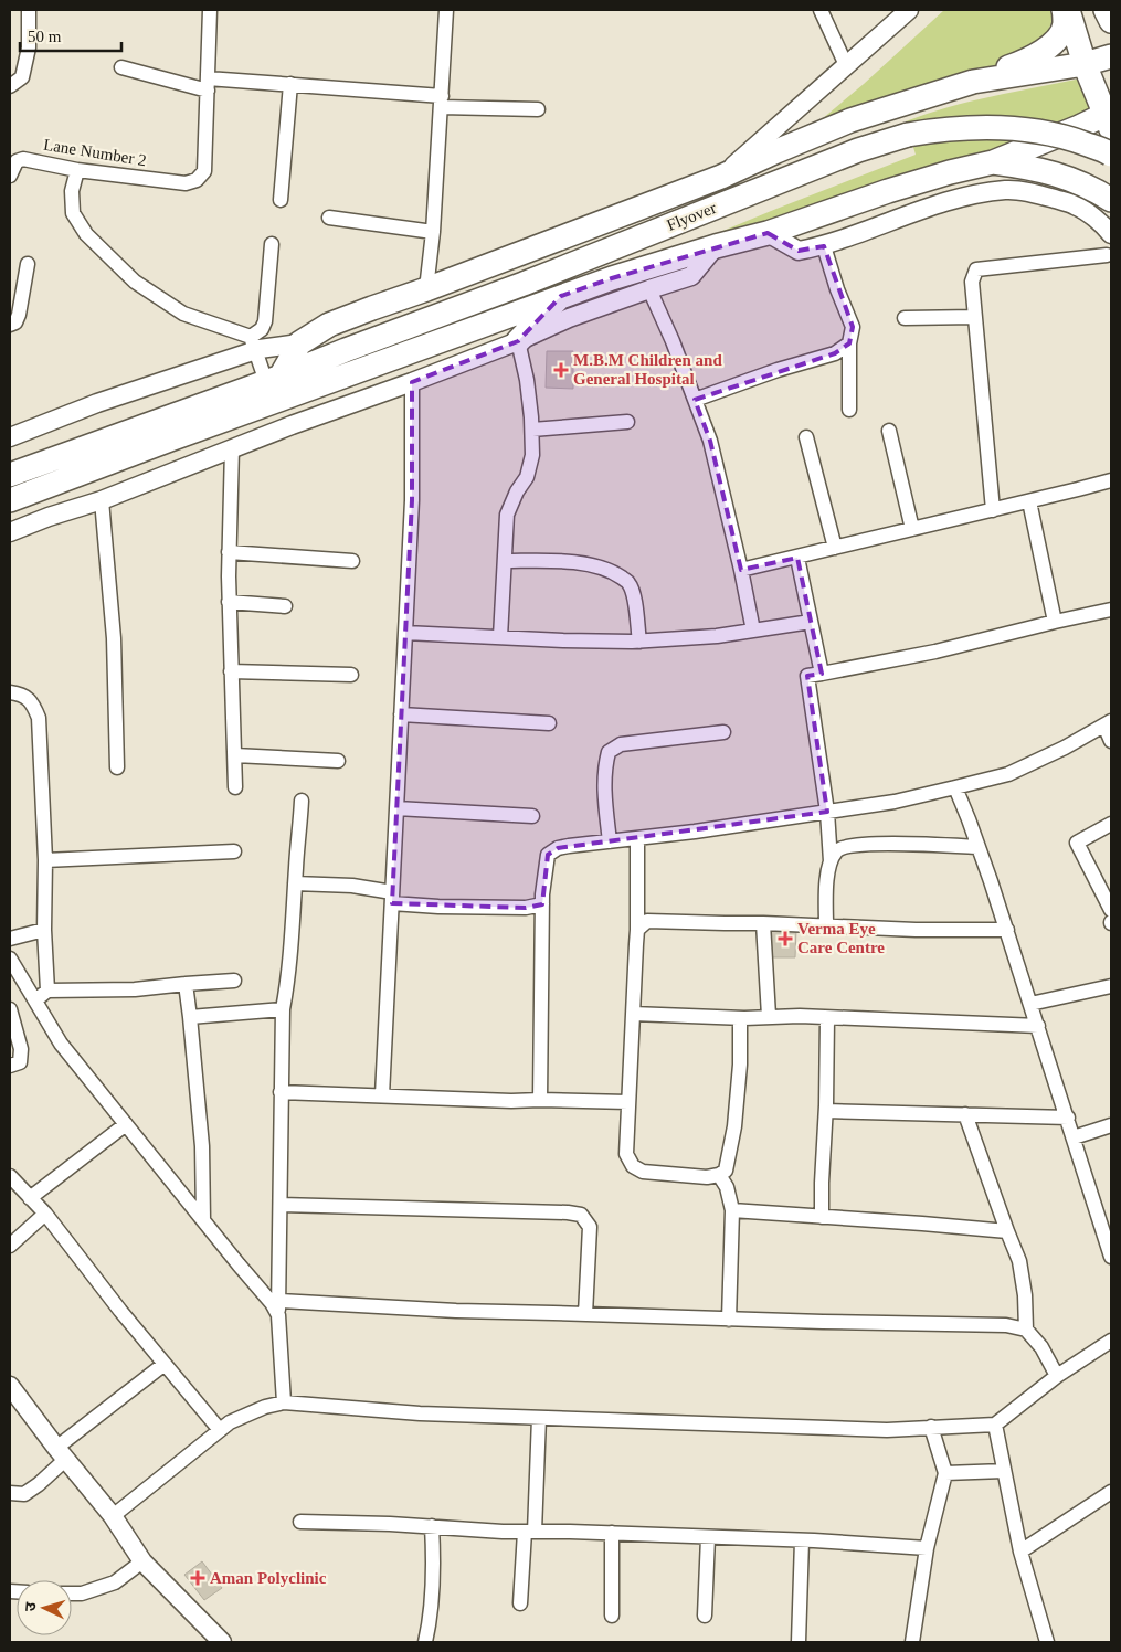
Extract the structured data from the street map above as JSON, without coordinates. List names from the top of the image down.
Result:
{
  "streets": {
    "highway": ["Flyover"],
    "street": ["Lane Number 2"]
  },
  "places": {
    "health": ["M.B.M Children and General Hospital", "Verma Eye Care Centre", "Aman Polyclinic"]
  },
  "scale_bar": "50 m",
  "north": "left"
}
